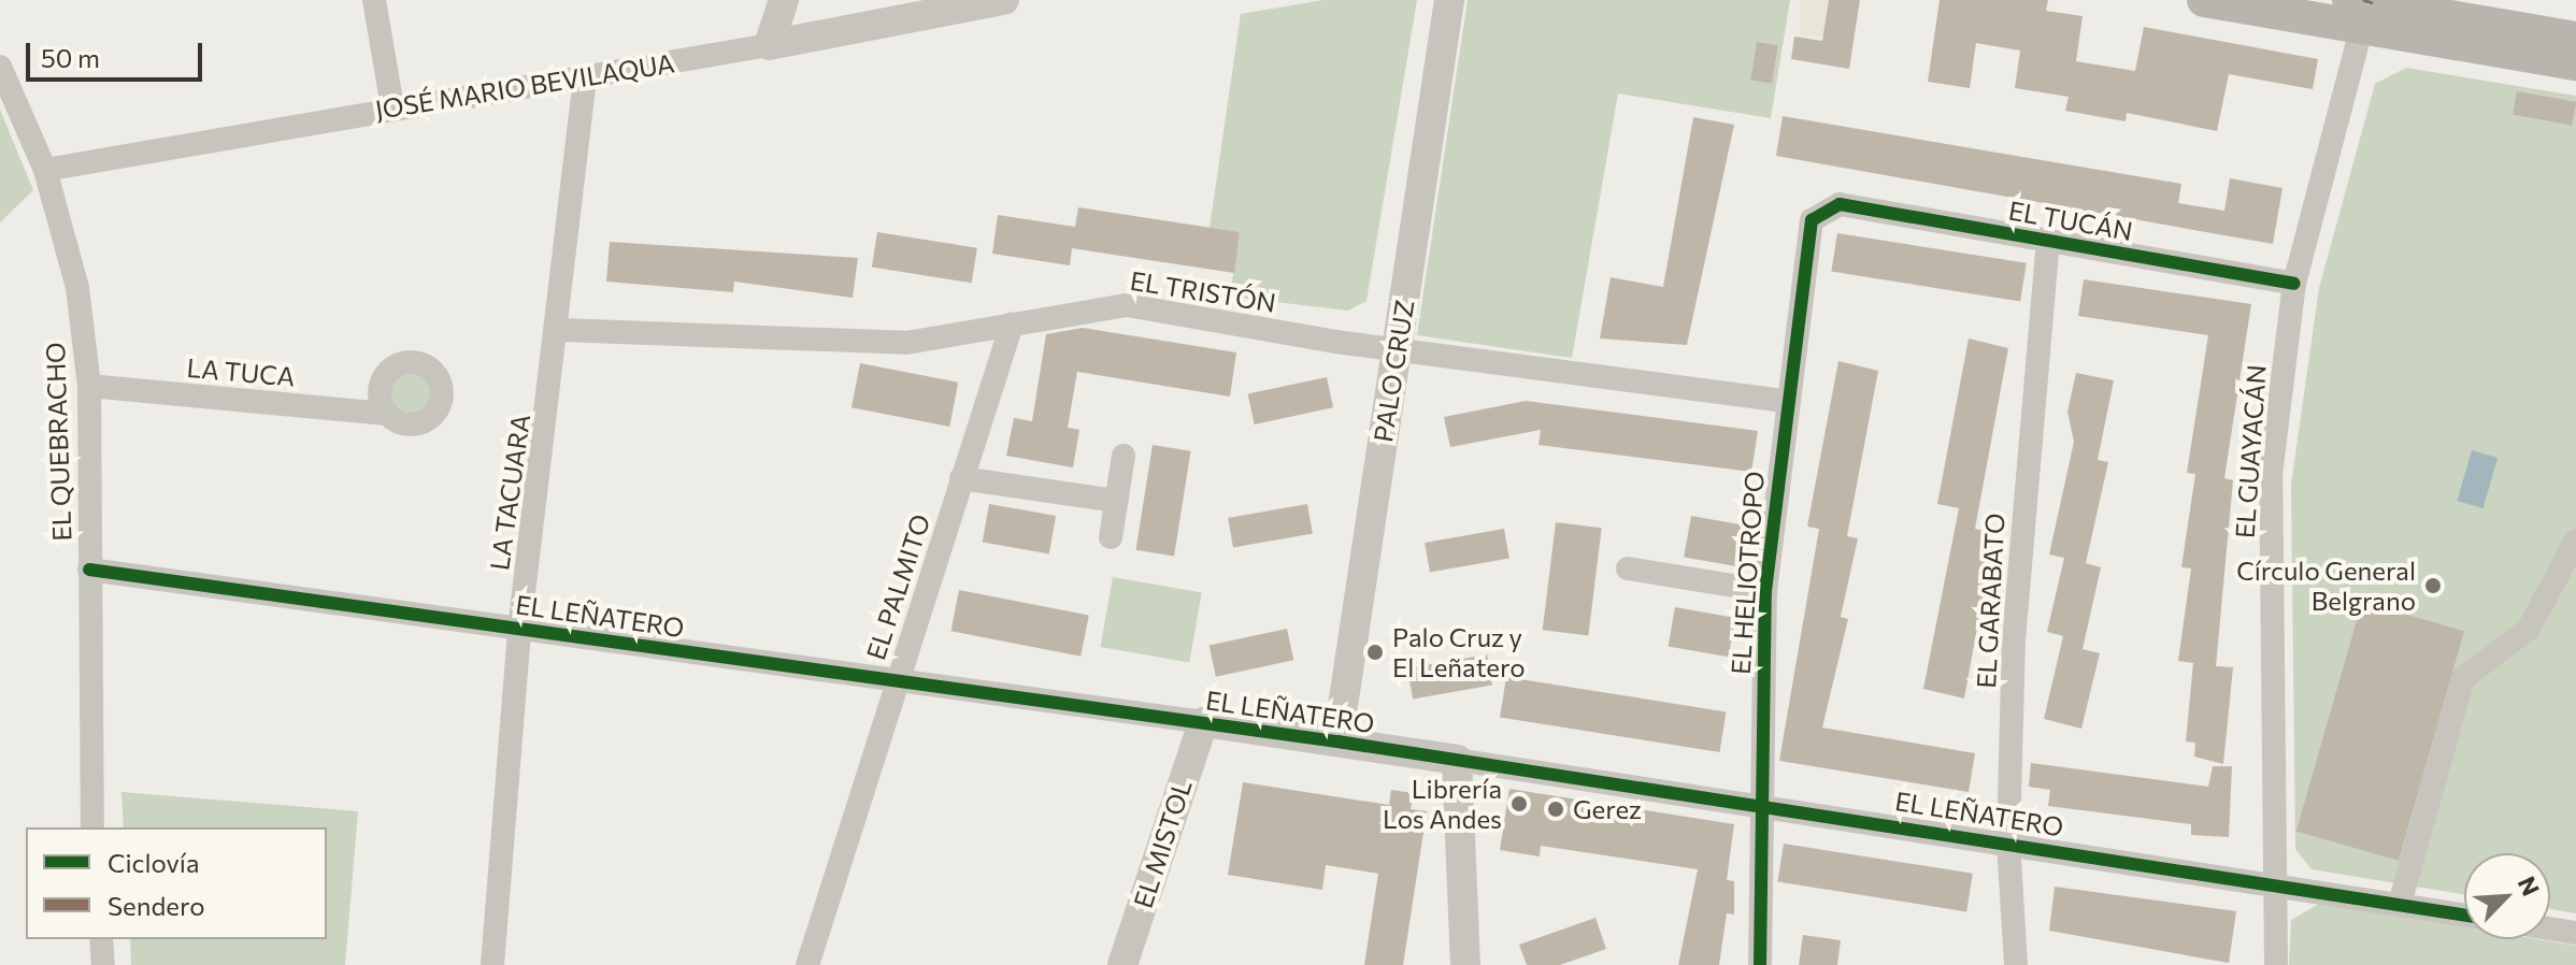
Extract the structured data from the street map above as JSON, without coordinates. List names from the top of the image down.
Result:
{
  "streets": {
    "street": [
      "JOSÉ MARIO BEVILAQUA",
      "EL TUCÁN",
      "EL TRISTÓN",
      "PALO CRUZ",
      "LA TUCA",
      "EL QUEBRACHO",
      "EL GUAYACÁN",
      "LA TACUARA",
      "EL HELIOTROPO",
      "EL PALMITO",
      "EL GARABATO",
      "EL LEÑATERO",
      "EL MISTOL"
    ]
  },
  "crossings": [
    ["JOSÉ MARIO BEVILAQUA", "EL QUEBRACHO"],
    ["JOSÉ MARIO BEVILAQUA", "LA TACUARA"],
    ["EL TUCÁN", "EL GUAYACÁN"],
    ["EL TUCÁN", "EL HELIOTROPO"],
    ["EL TUCÁN", "EL GARABATO"],
    ["EL TRISTÓN", "PALO CRUZ"],
    ["EL TRISTÓN", "LA TACUARA"],
    ["EL TRISTÓN", "EL HELIOTROPO"],
    ["EL TRISTÓN", "EL PALMITO"],
    ["PALO CRUZ", "EL LEÑATERO"],
    ["LA TUCA", "EL QUEBRACHO"],
    ["EL QUEBRACHO", "EL LEÑATERO"],
    ["EL GUAYACÁN", "EL LEÑATERO"],
    ["LA TACUARA", "EL LEÑATERO"],
    ["EL HELIOTROPO", "EL LEÑATERO"],
    ["EL PALMITO", "EL LEÑATERO"],
    ["EL GARABATO", "EL LEÑATERO"],
    ["EL LEÑATERO", "EL MISTOL"]
  ],
  "places": [
    "Círculo General Belgrano",
    "Palo Cruz y El Leñatero",
    "Librería Los Andes",
    "Gerez"
  ],
  "legend": ["Ciclovía", "Sendero"],
  "scale_bar": "50 m",
  "north": "top right"
}
